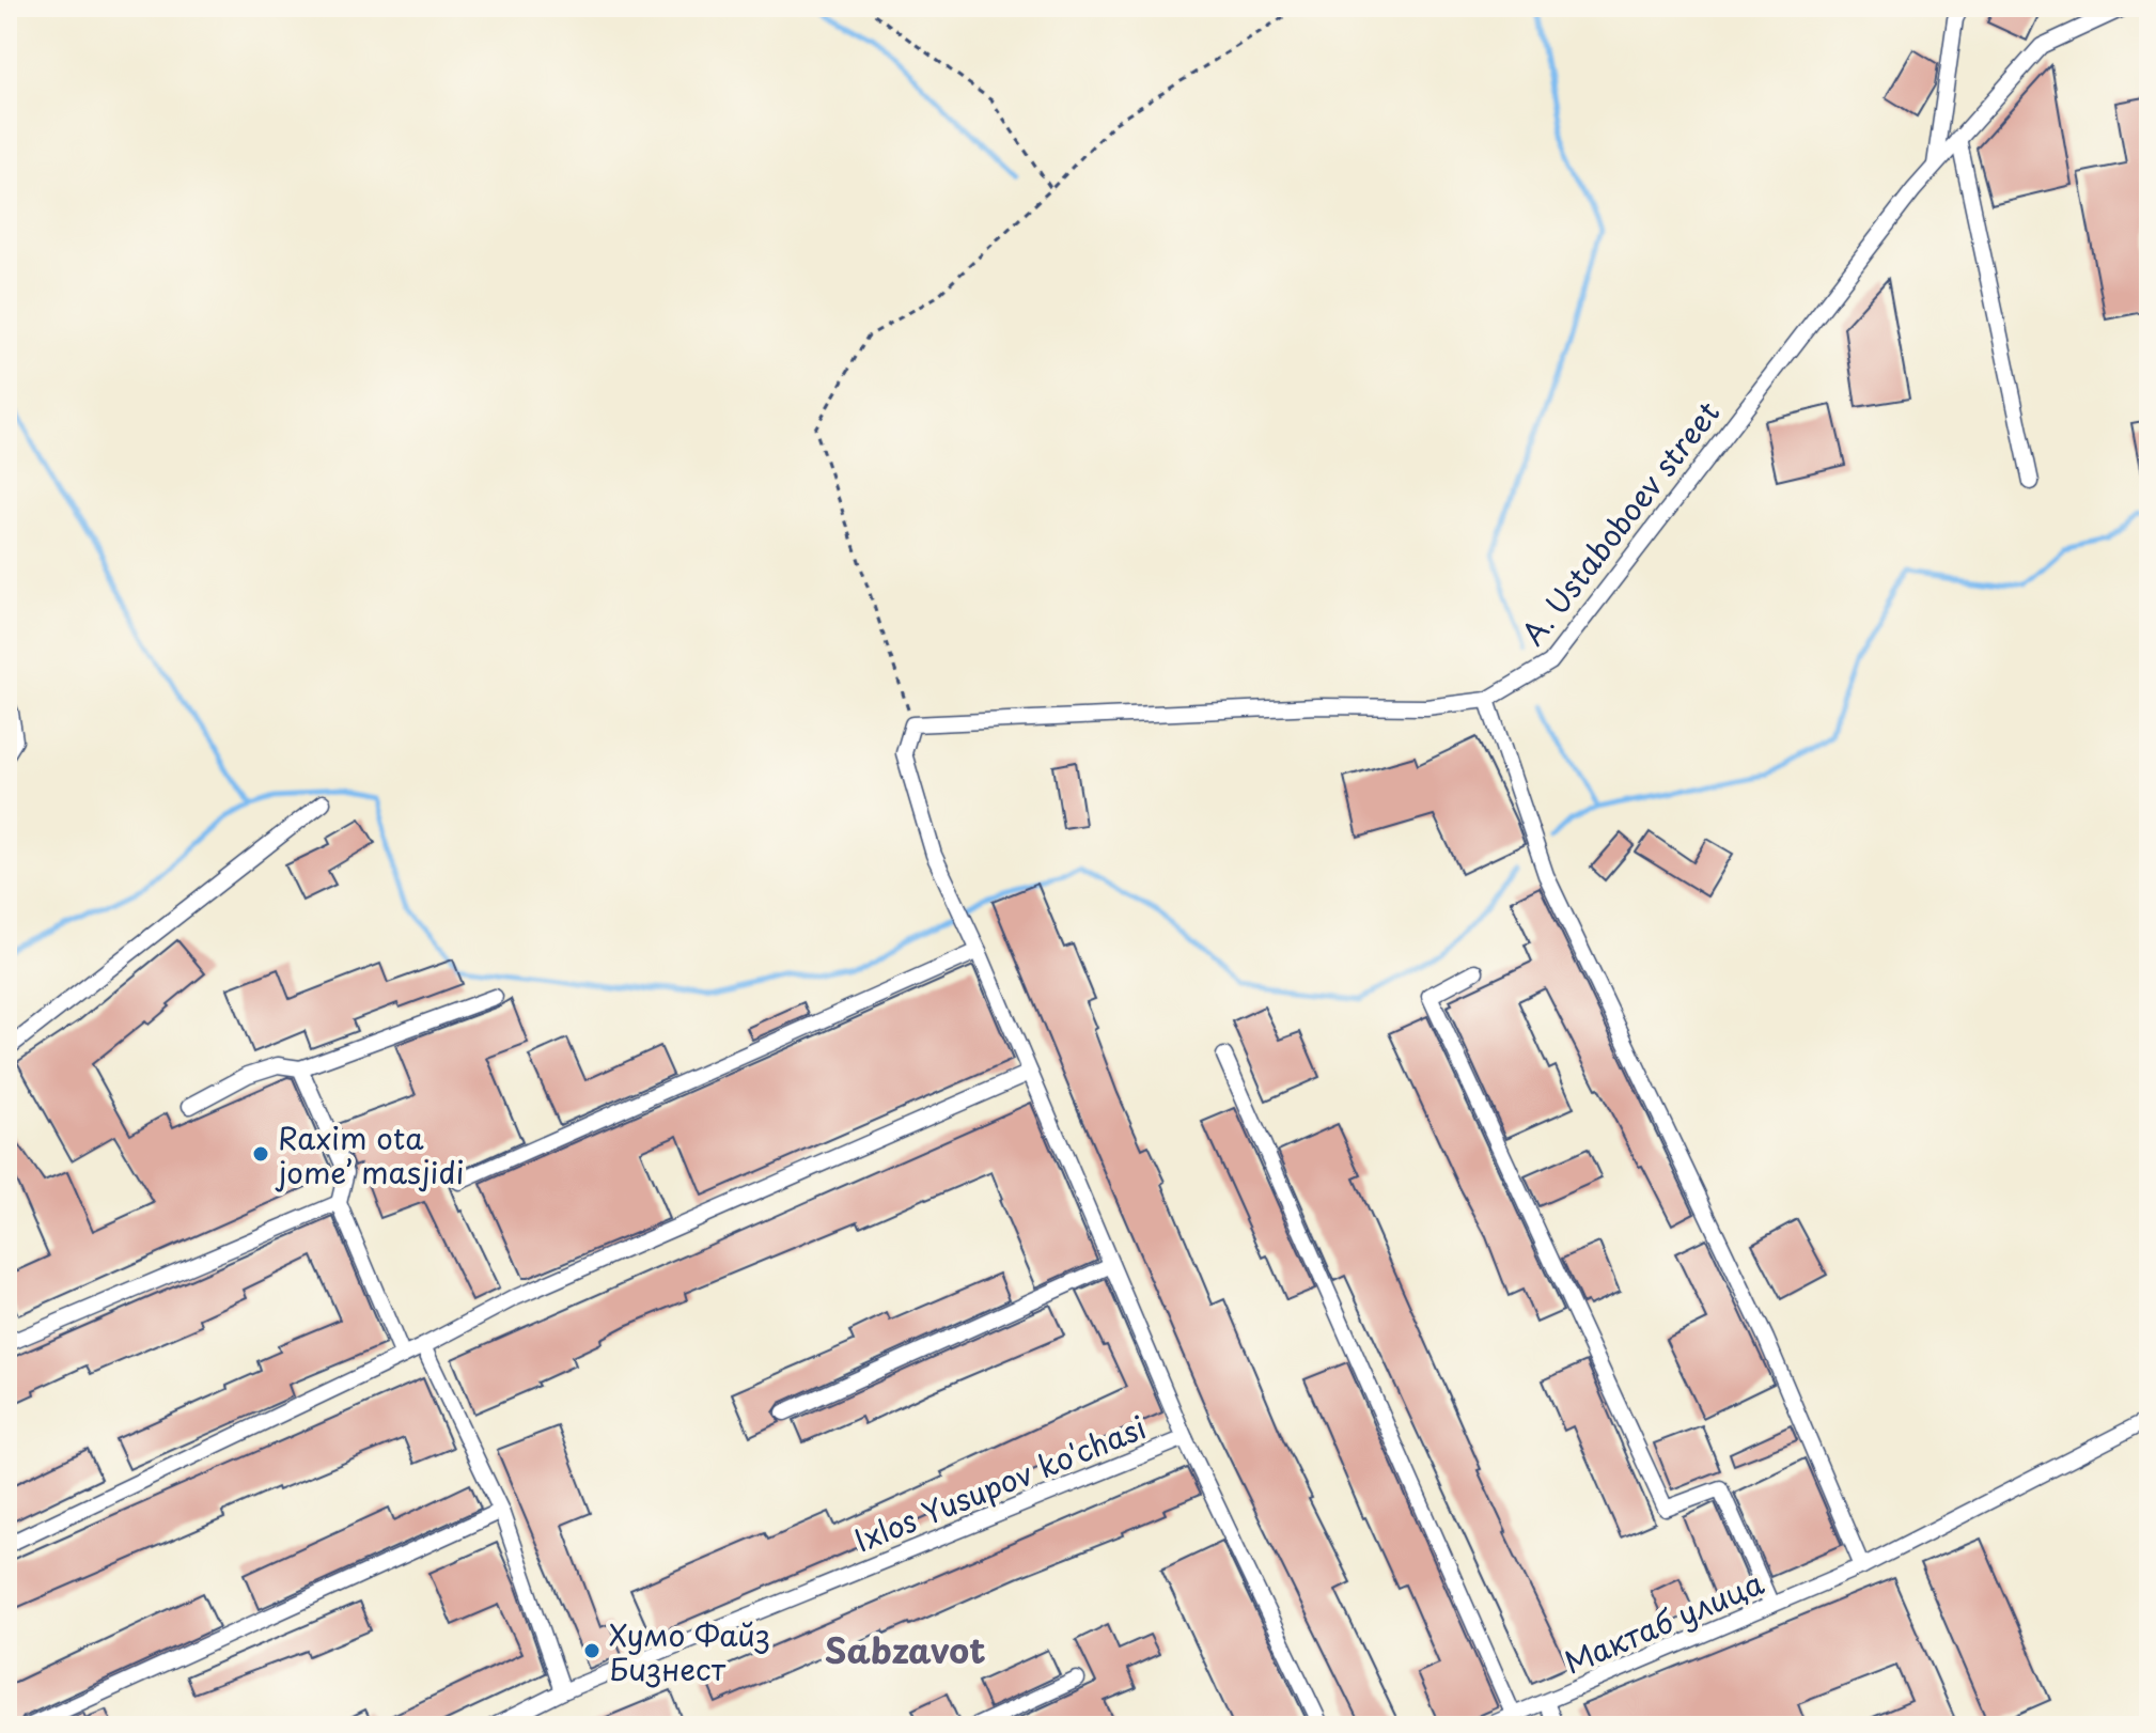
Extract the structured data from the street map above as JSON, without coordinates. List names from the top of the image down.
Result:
{
  "streets": {
    "street": ["A. Ustaboboev street", "Ixlos Yusupov ko'chasi", "Мактаб улица"]
  },
  "crossings": [
    ["A. Ustaboboev street", "Ixlos Yusupov ko'chasi"]
  ],
  "districts": ["Sabzavot"],
  "places": ["Raxim ota jome’ masjidi", "Хумо Файз Бизнест"]
}
